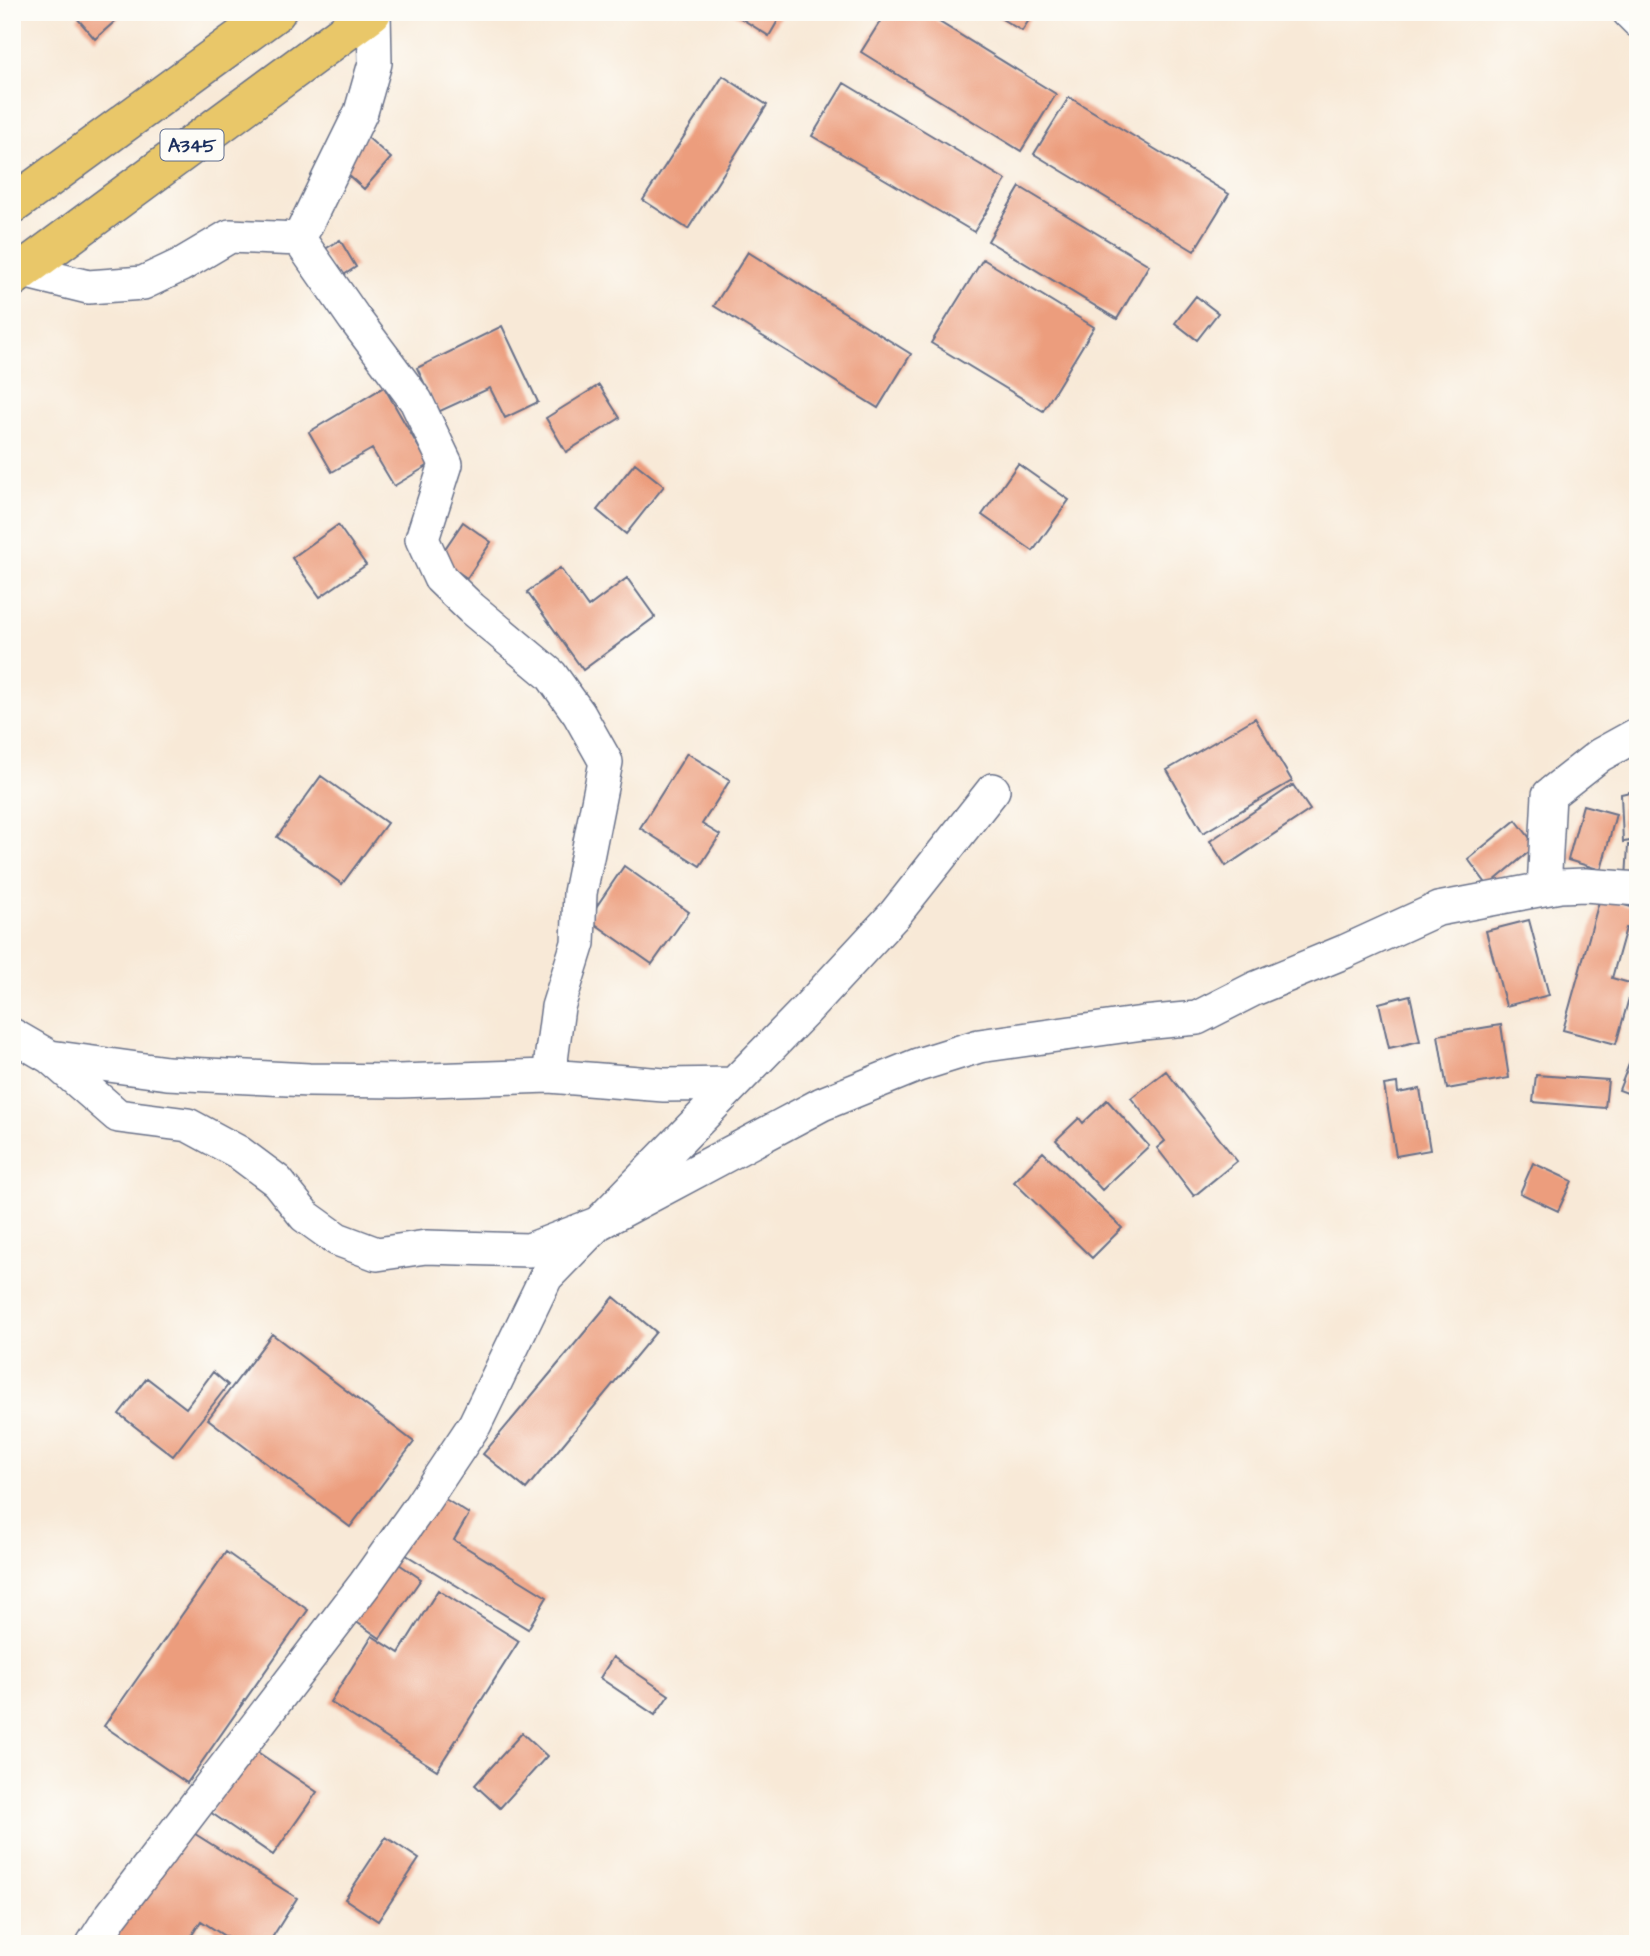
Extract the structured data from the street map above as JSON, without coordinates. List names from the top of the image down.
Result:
{
  "streets": {
    "highway": ["A345"]
  }
}
